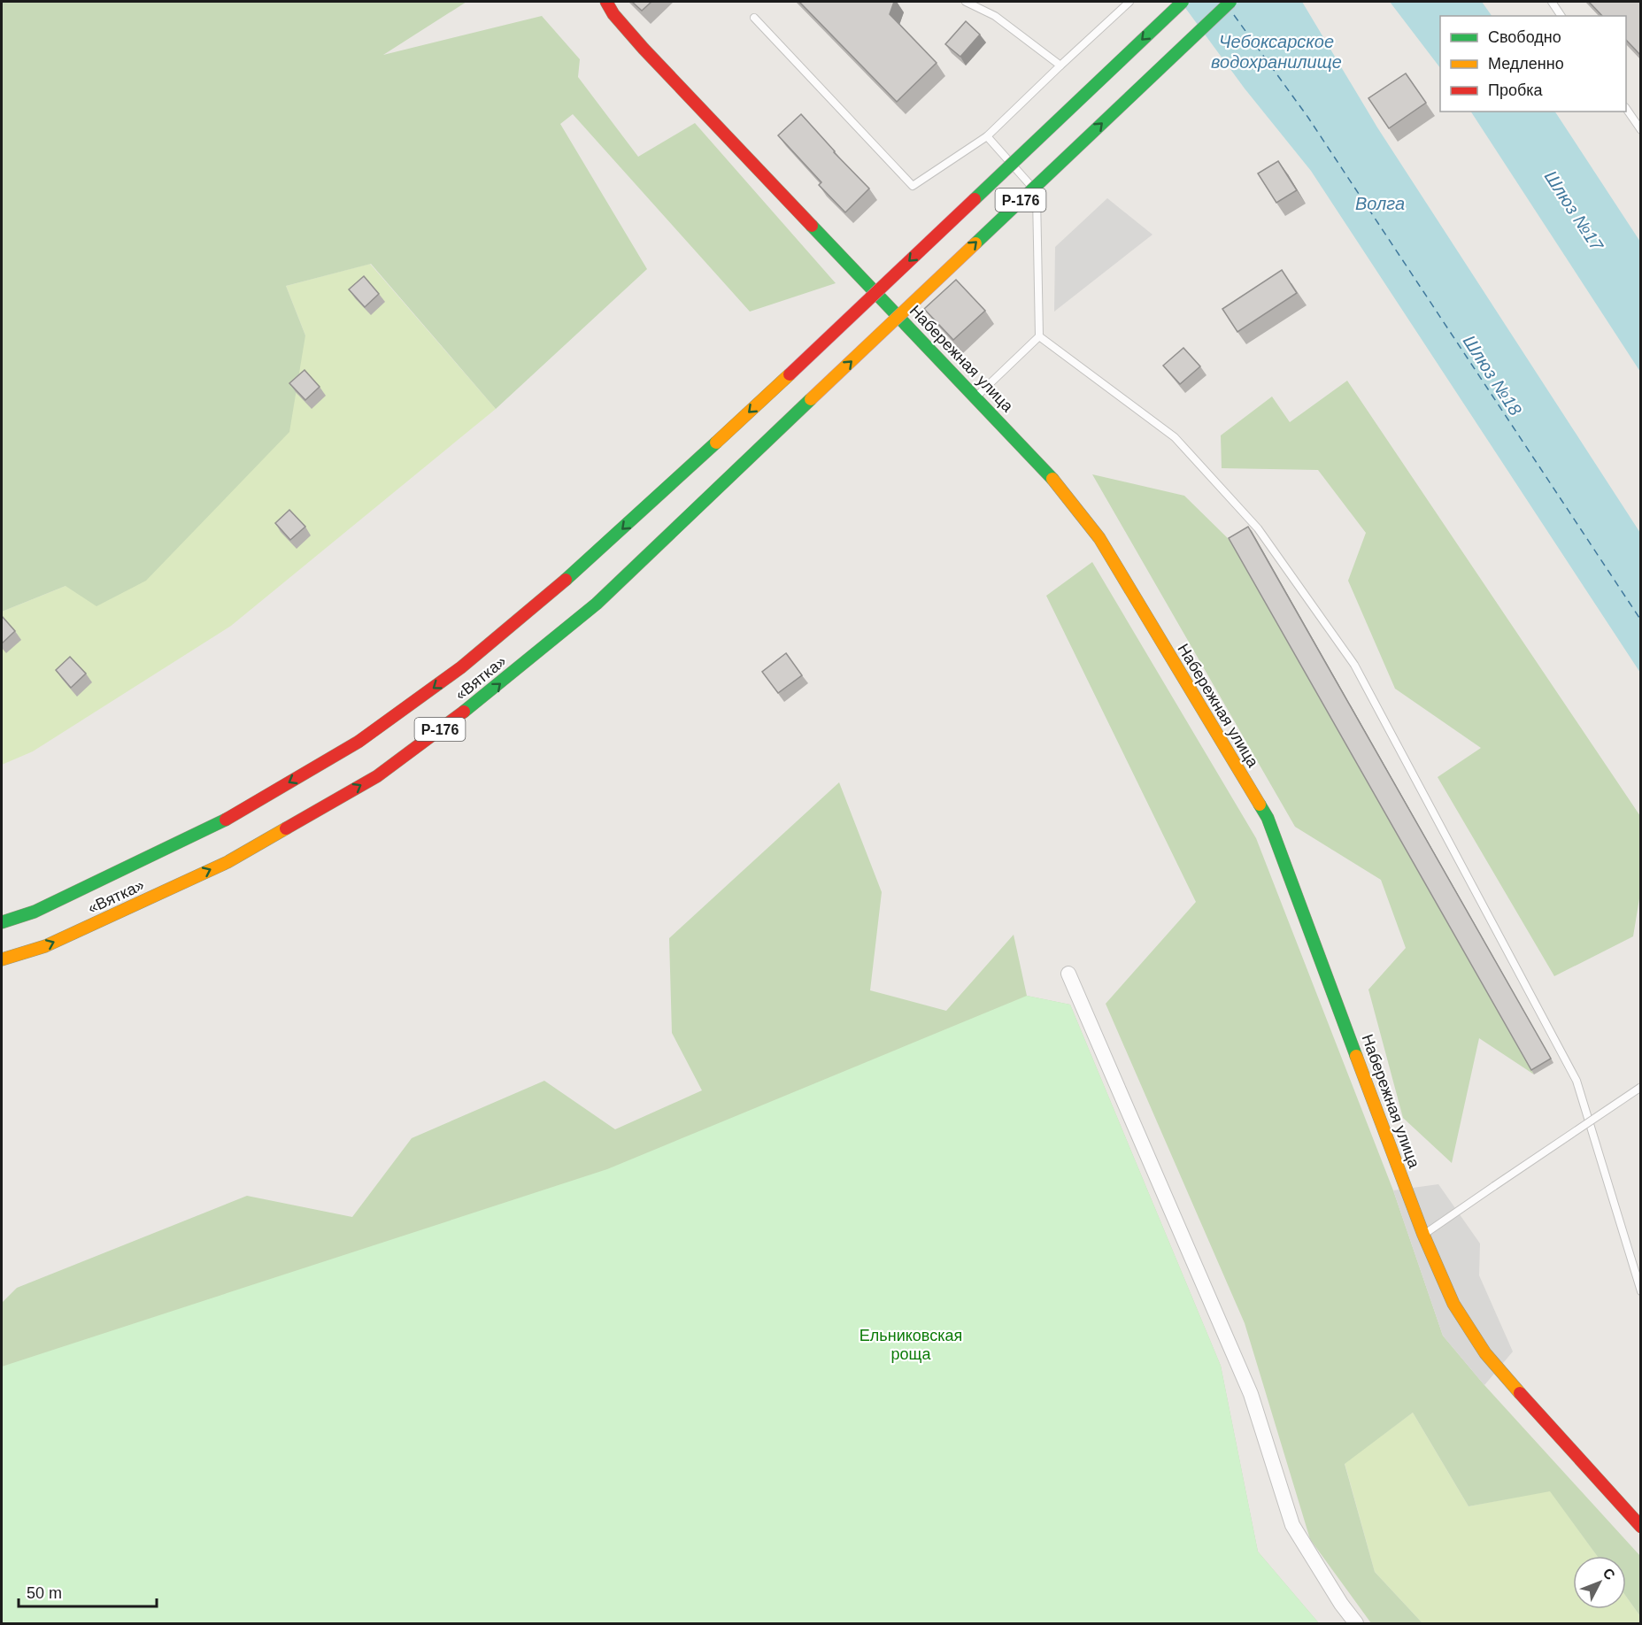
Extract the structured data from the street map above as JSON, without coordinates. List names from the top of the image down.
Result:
{
  "streets": {
    "main road": ["Р-176", "Набережная улица", "«Вятка»"]
  },
  "water": [
    "Чебоксарское водохранилище",
    "Волга",
    "Шлюз №17",
    "Шлюз №18"
  ],
  "parks": ["Ельниковская роща"],
  "legend": ["Свободно", "Медленно", "Пробка"],
  "scale_bar": "50 m",
  "north": "top right"
}
